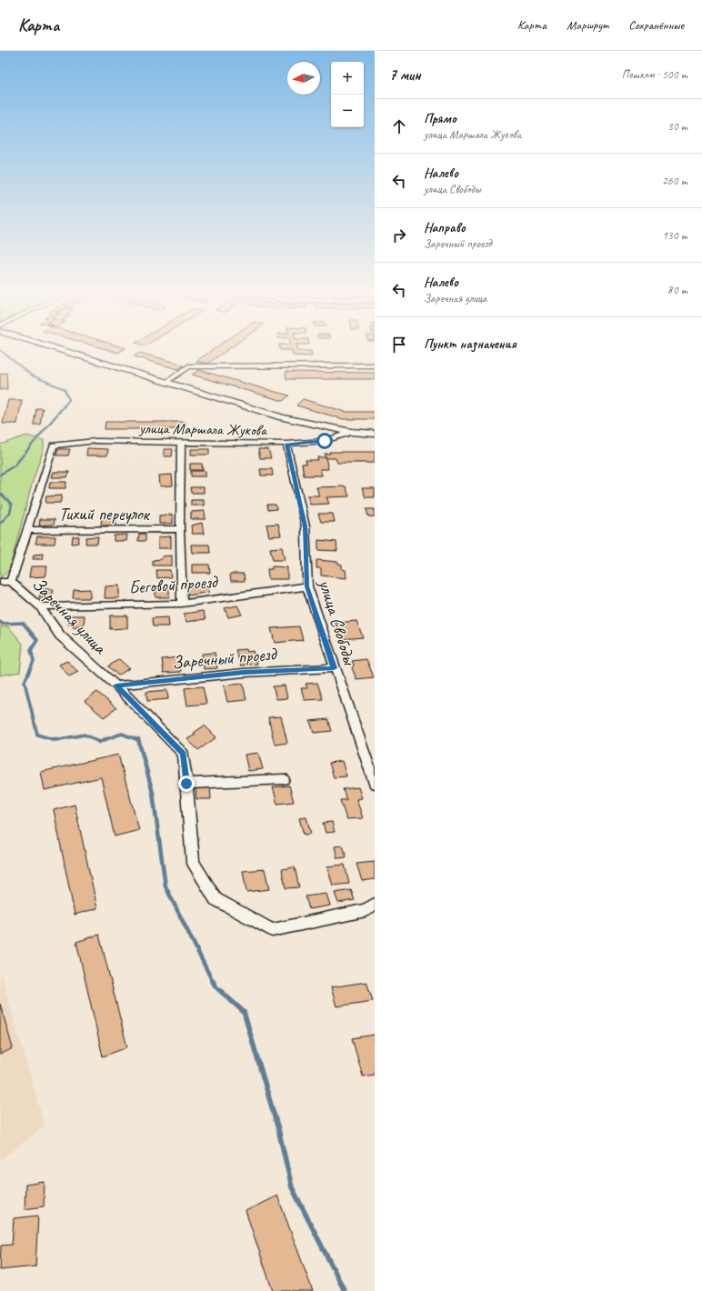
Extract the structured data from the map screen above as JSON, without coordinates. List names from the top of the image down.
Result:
{
  "streets": {
    "street": [
      "улица Маршала Жукова",
      "Тихий переулок",
      "Беговой проезд",
      "Заречная улица",
      "улица Свободы",
      "Заречный проезд"
    ]
  },
  "crossings": [
    ["улица Маршала Жукова", "Заречная улица"],
    ["улица Маршала Жукова", "улица Свободы"],
    ["Тихий переулок", "Заречная улица"],
    ["Беговой проезд", "Заречная улица"],
    ["Беговой проезд", "улица Свободы"],
    ["Заречная улица", "Заречный проезд"],
    ["улица Свободы", "Заречный проезд"]
  ],
  "north": "left",
  "page": {
    "header": "Карта",
    "nav": ["Карта", "Маршрут", "Сохранённые"],
    "heading": ["7 мин", "Пешком · 500 m"],
    "map_buttons": ["+", "−"],
    "list": [
      ["Прямо", "улица Маршала Жукова", "30 m"],
      ["Налево", "улица Свободы", "260 m"],
      ["Направо", "Заречный проезд", "130 m"],
      ["Налево", "Заречная улица", "80 m"],
      "Пункт назначения"
    ]
  }
}
